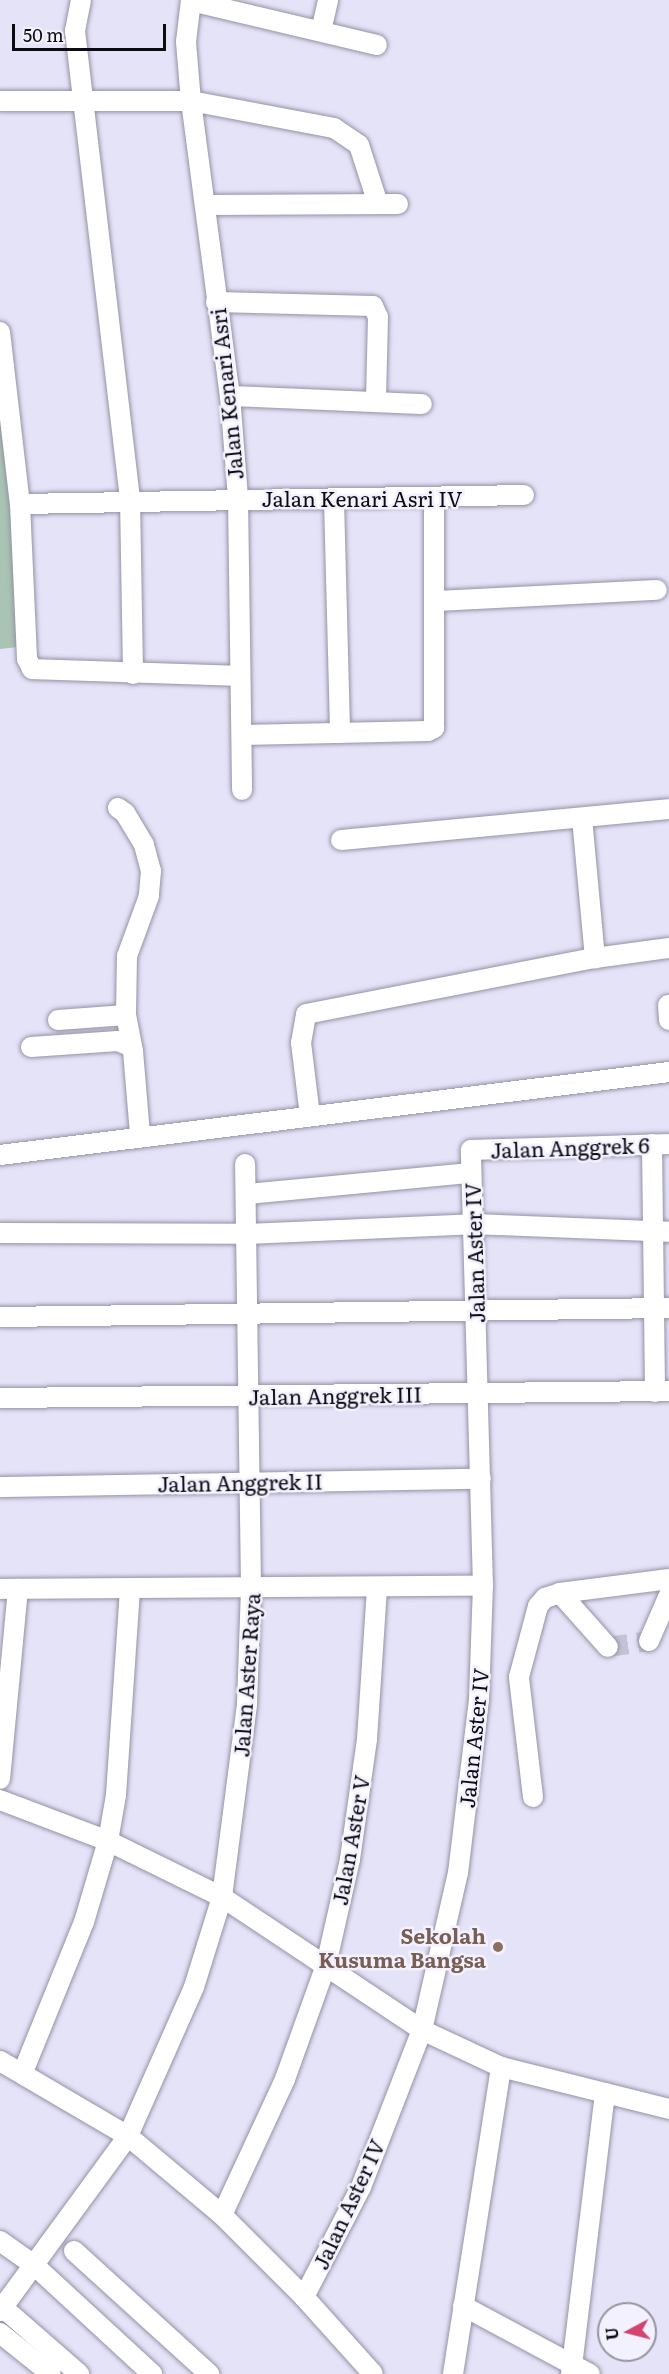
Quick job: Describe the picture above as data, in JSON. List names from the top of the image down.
{
  "streets": {
    "street": [
      "Jalan Kenari Asri",
      "Jalan Kenari Asri IV",
      "Jalan Anggrek 6",
      "Jalan Aster IV",
      "Jalan Anggrek III",
      "Jalan Anggrek II",
      "Jalan Aster Raya",
      "Jalan Aster V"
    ]
  },
  "crossings": [
    ["Jalan Kenari Asri", "Jalan Kenari Asri IV"],
    ["Jalan Anggrek 6", "Jalan Aster IV"],
    ["Jalan Aster IV", "Jalan Anggrek III"],
    ["Jalan Aster IV", "Jalan Anggrek II"],
    ["Jalan Anggrek III", "Jalan Aster Raya"],
    ["Jalan Anggrek II", "Jalan Aster Raya"]
  ],
  "places": ["Sekolah Kusuma Bangsa"],
  "scale_bar": "50 m",
  "north": "left"
}
